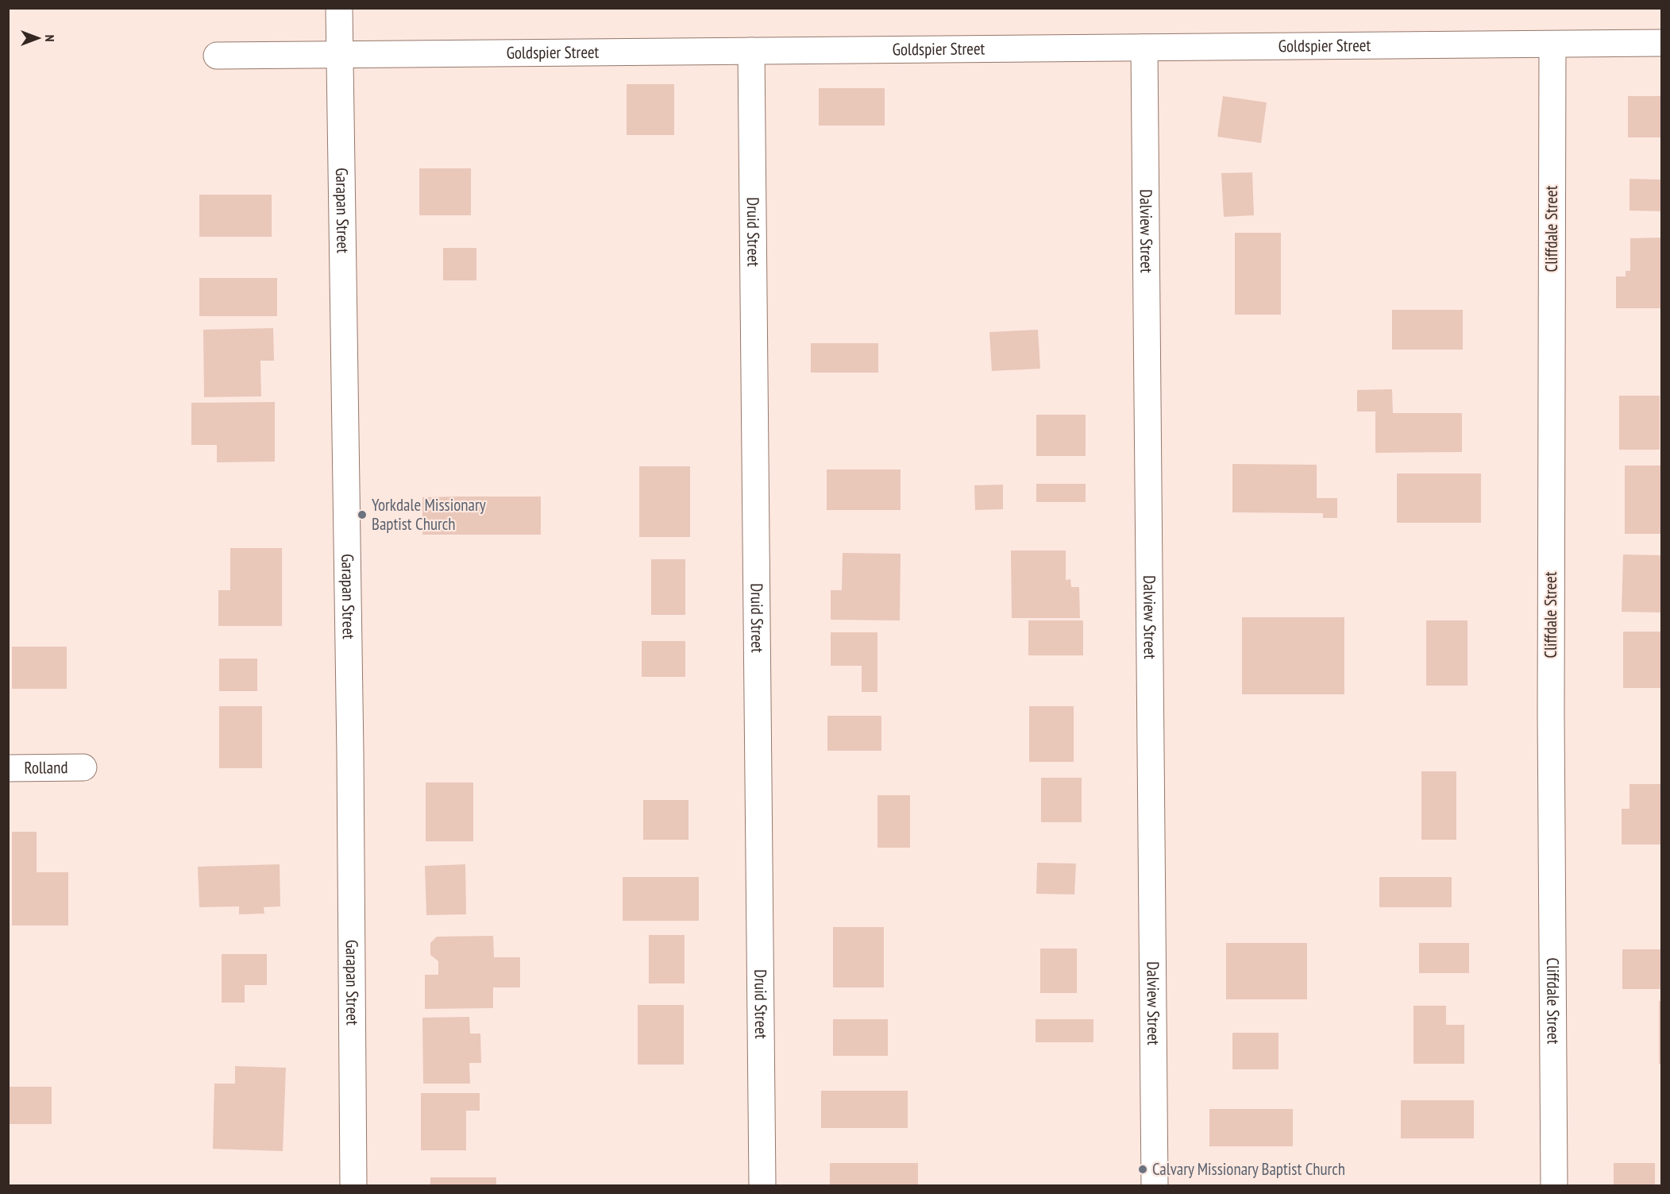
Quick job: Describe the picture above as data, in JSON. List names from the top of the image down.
{
  "streets": {
    "street": [
      "Goldspier Street",
      "Garapan Street",
      "Cliffdale Street",
      "Dalview Street",
      "Druid Street",
      "Rolland"
    ]
  },
  "crossings": [
    ["Goldspier Street", "Garapan Street"],
    ["Goldspier Street", "Cliffdale Street"],
    ["Goldspier Street", "Dalview Street"],
    ["Goldspier Street", "Druid Street"]
  ],
  "places": ["Yorkdale Missionary Baptist Church", "Calvary Missionary Baptist Church"],
  "north": "right"
}
